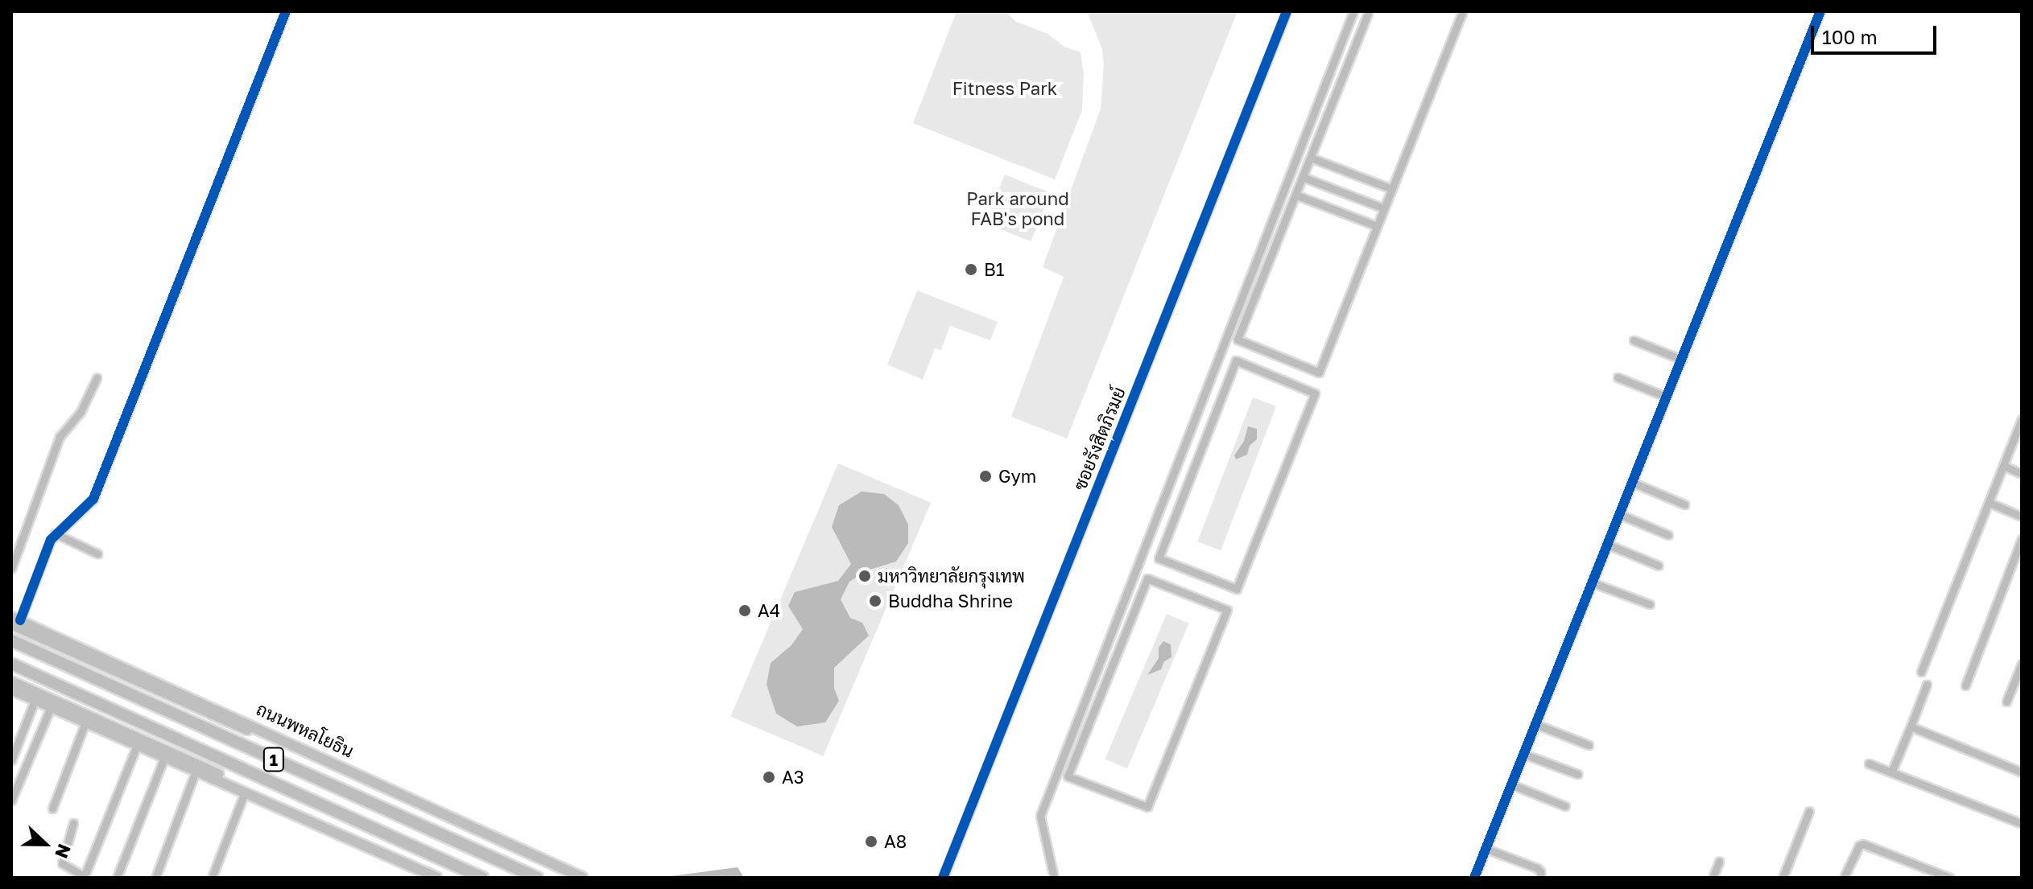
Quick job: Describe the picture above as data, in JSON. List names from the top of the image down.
{
  "streets": {
    "highway": ["1"],
    "main road": ["ถนนพหลโยธิน"],
    "street": ["ซอยรังสิตภิรมย์"]
  },
  "parks": ["Fitness Park", "Park around FAB's pond"],
  "places": [
    "B1",
    "Gym",
    "มหาวิทยาลัยกรุงเทพ",
    "Buddha Shrine",
    "A4",
    "A3",
    "A8"
  ],
  "scale_bar": "100 m",
  "north": "right"
}
